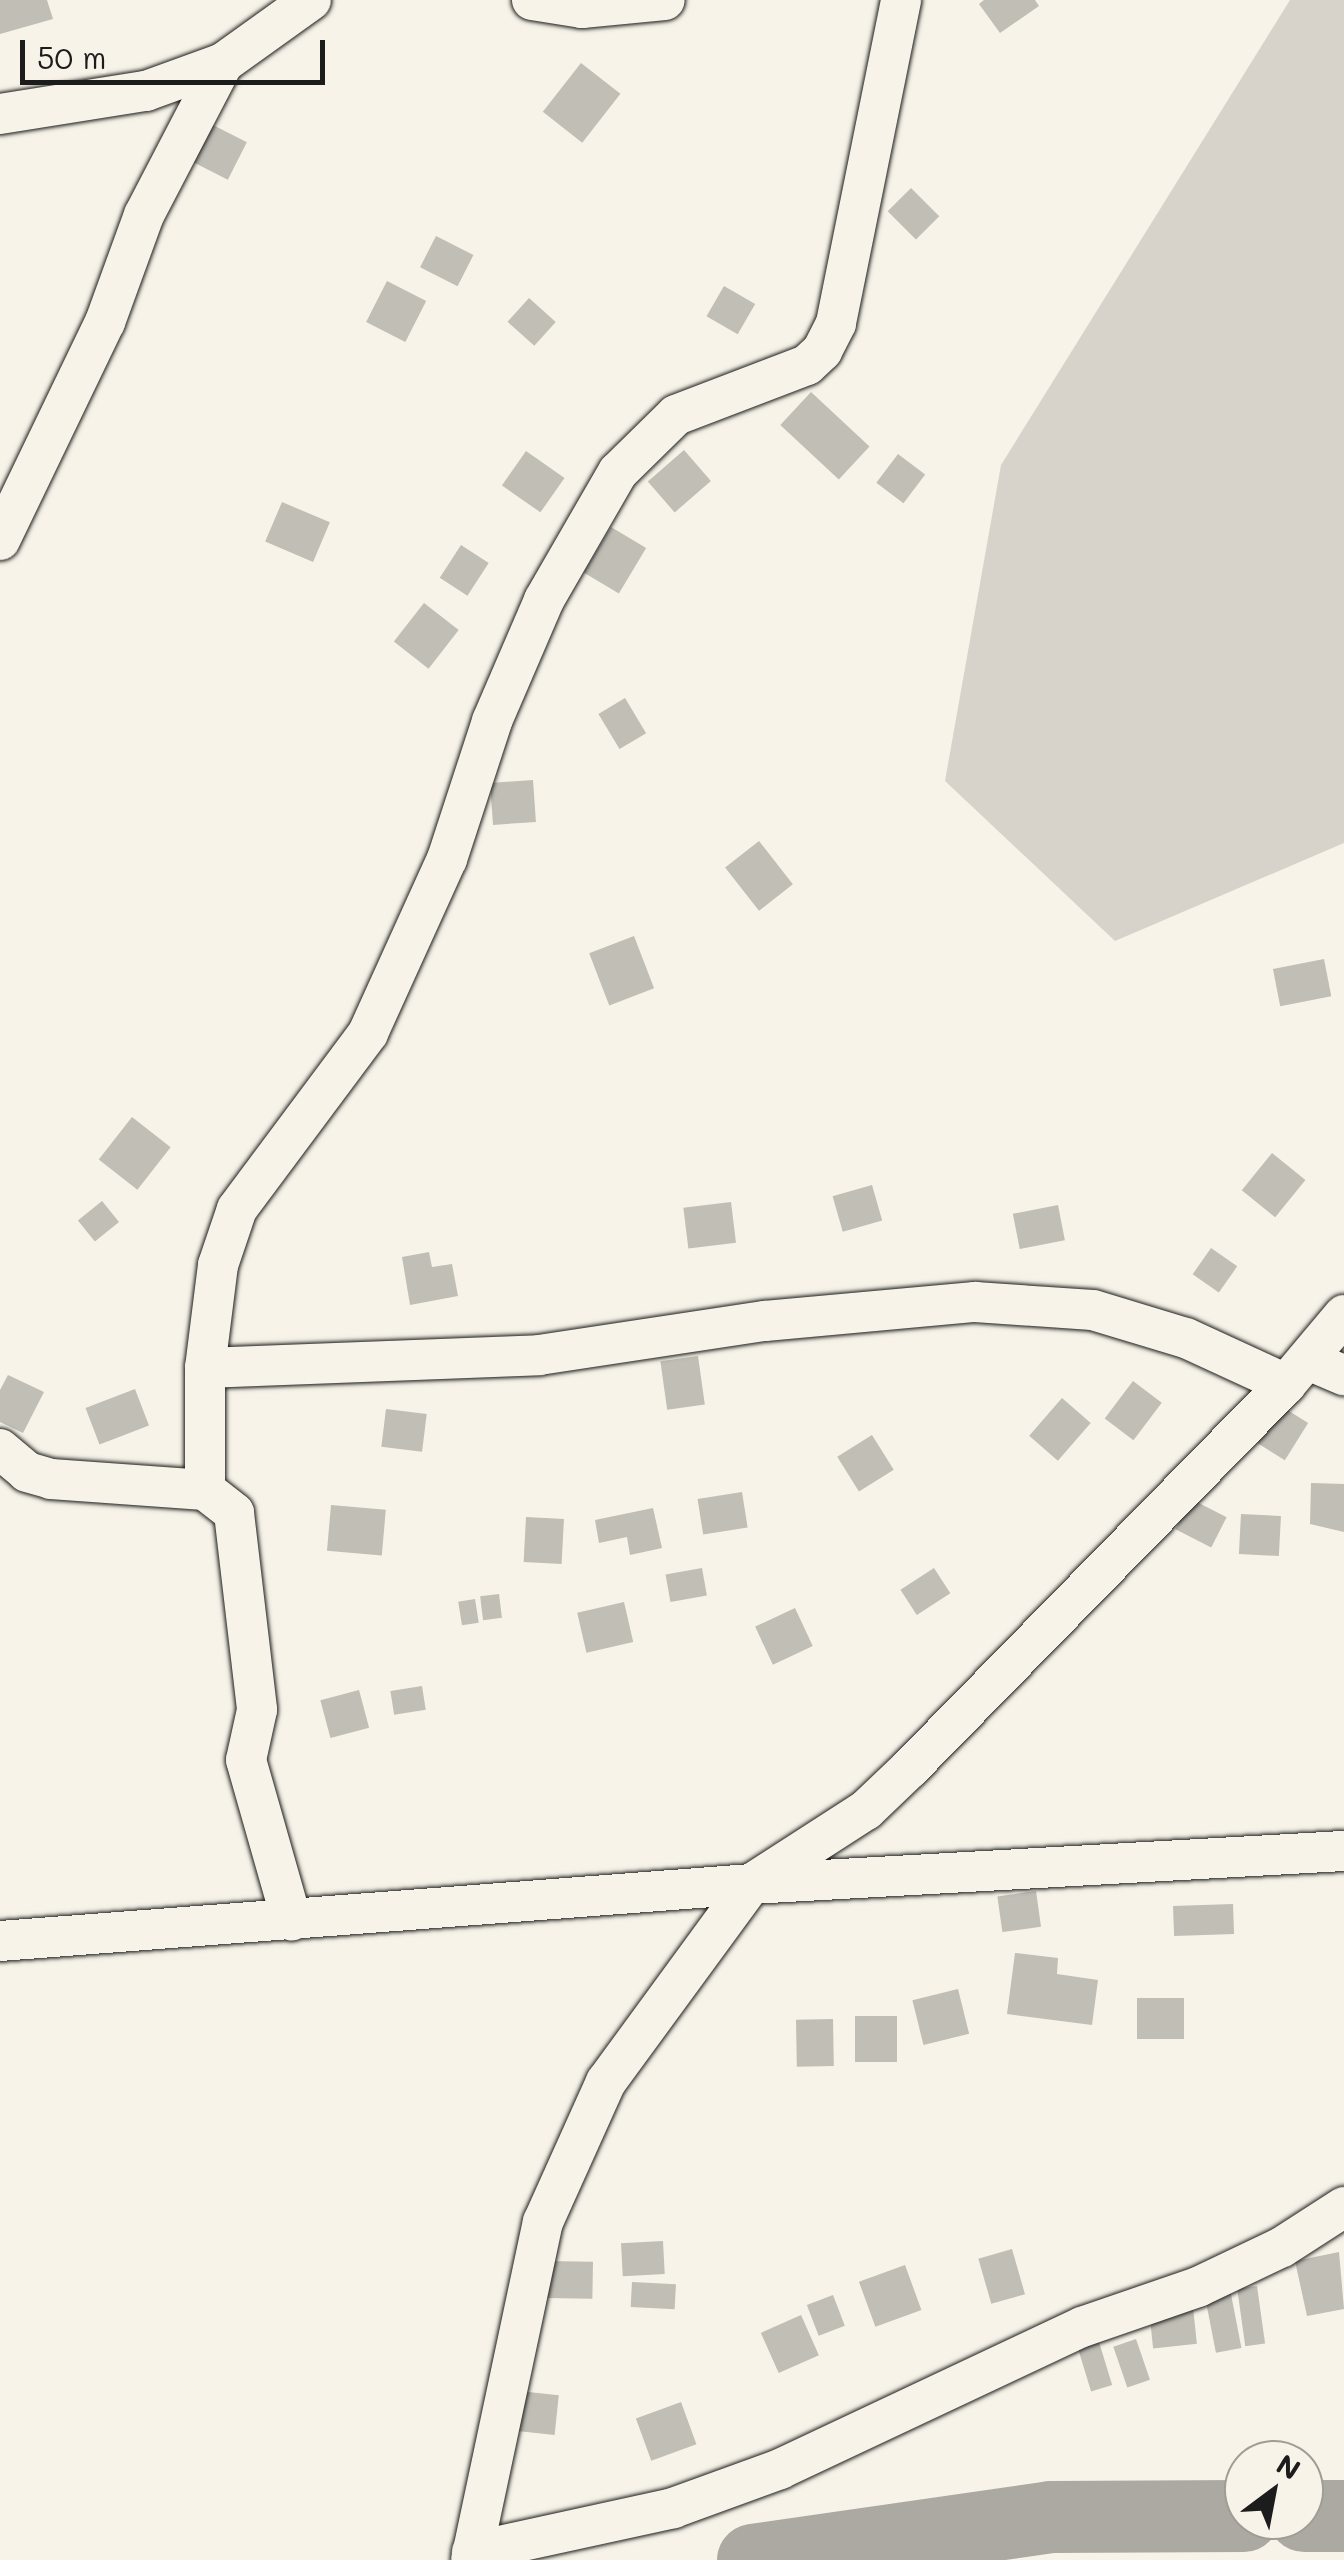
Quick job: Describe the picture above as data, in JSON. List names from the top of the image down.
{
  "scale_bar": "50 m",
  "north": "top right"
}
